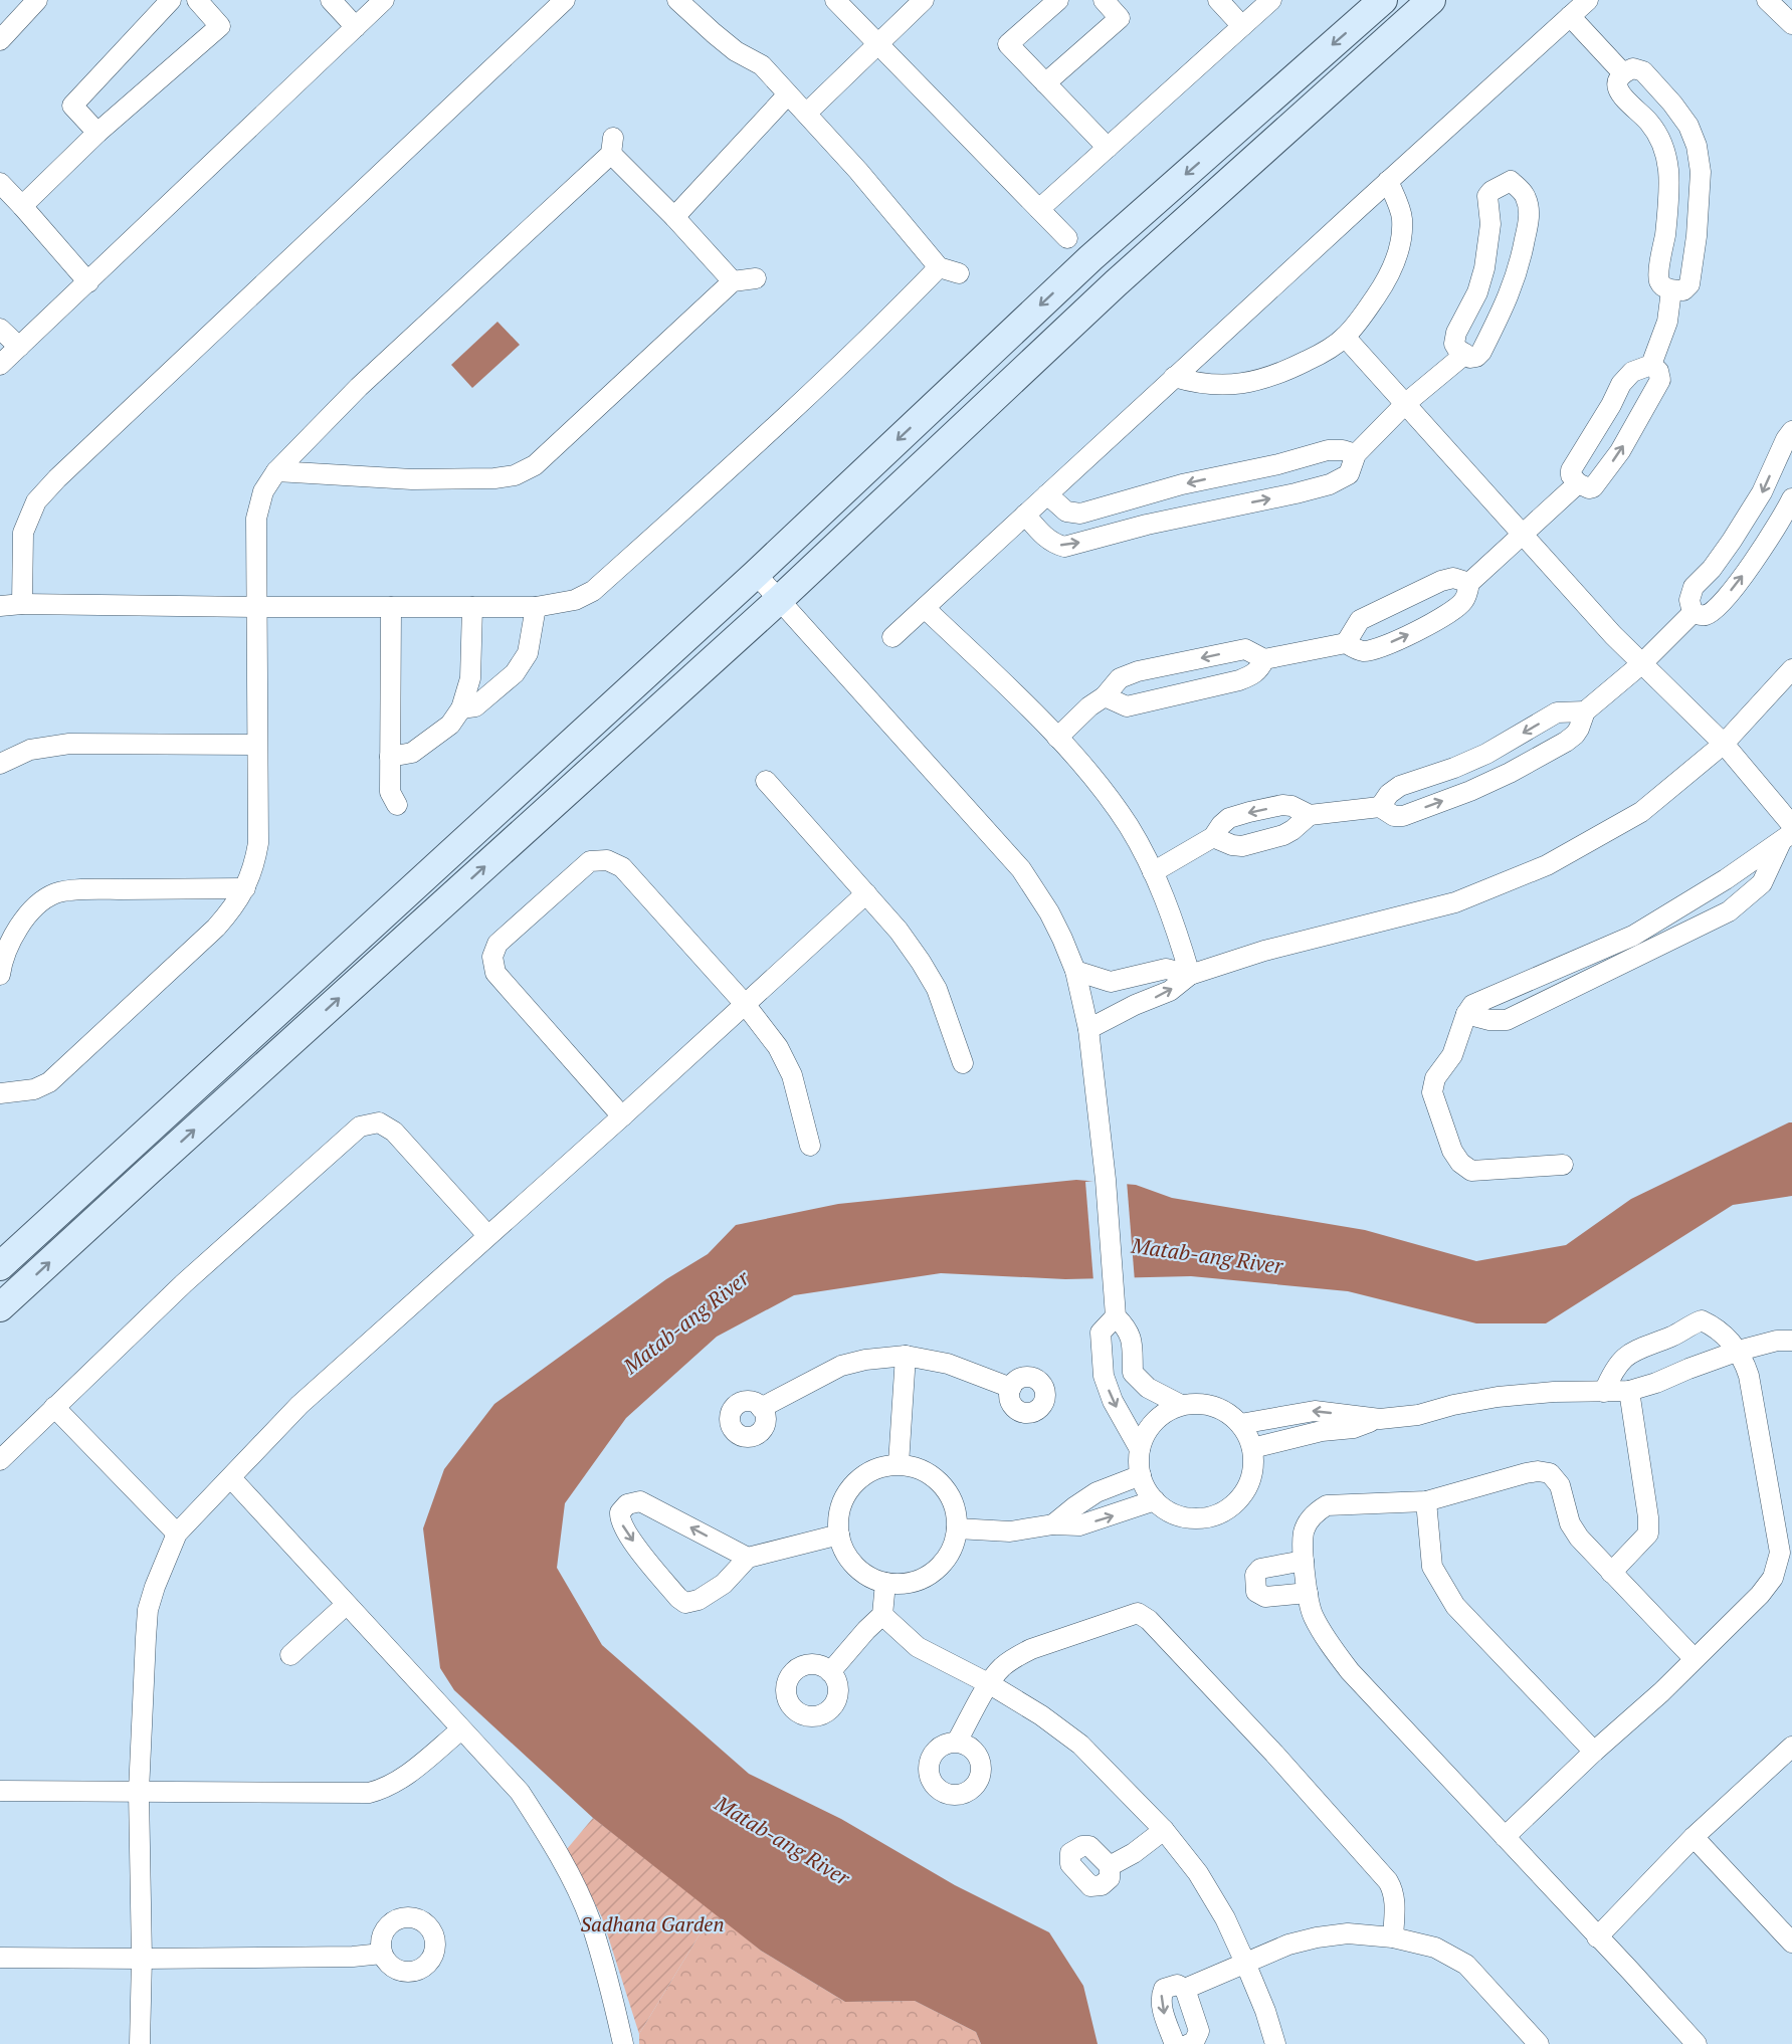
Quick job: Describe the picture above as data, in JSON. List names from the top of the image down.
{
  "water": ["Matab-ang River"],
  "parks": ["Sadhana Garden"]
}
